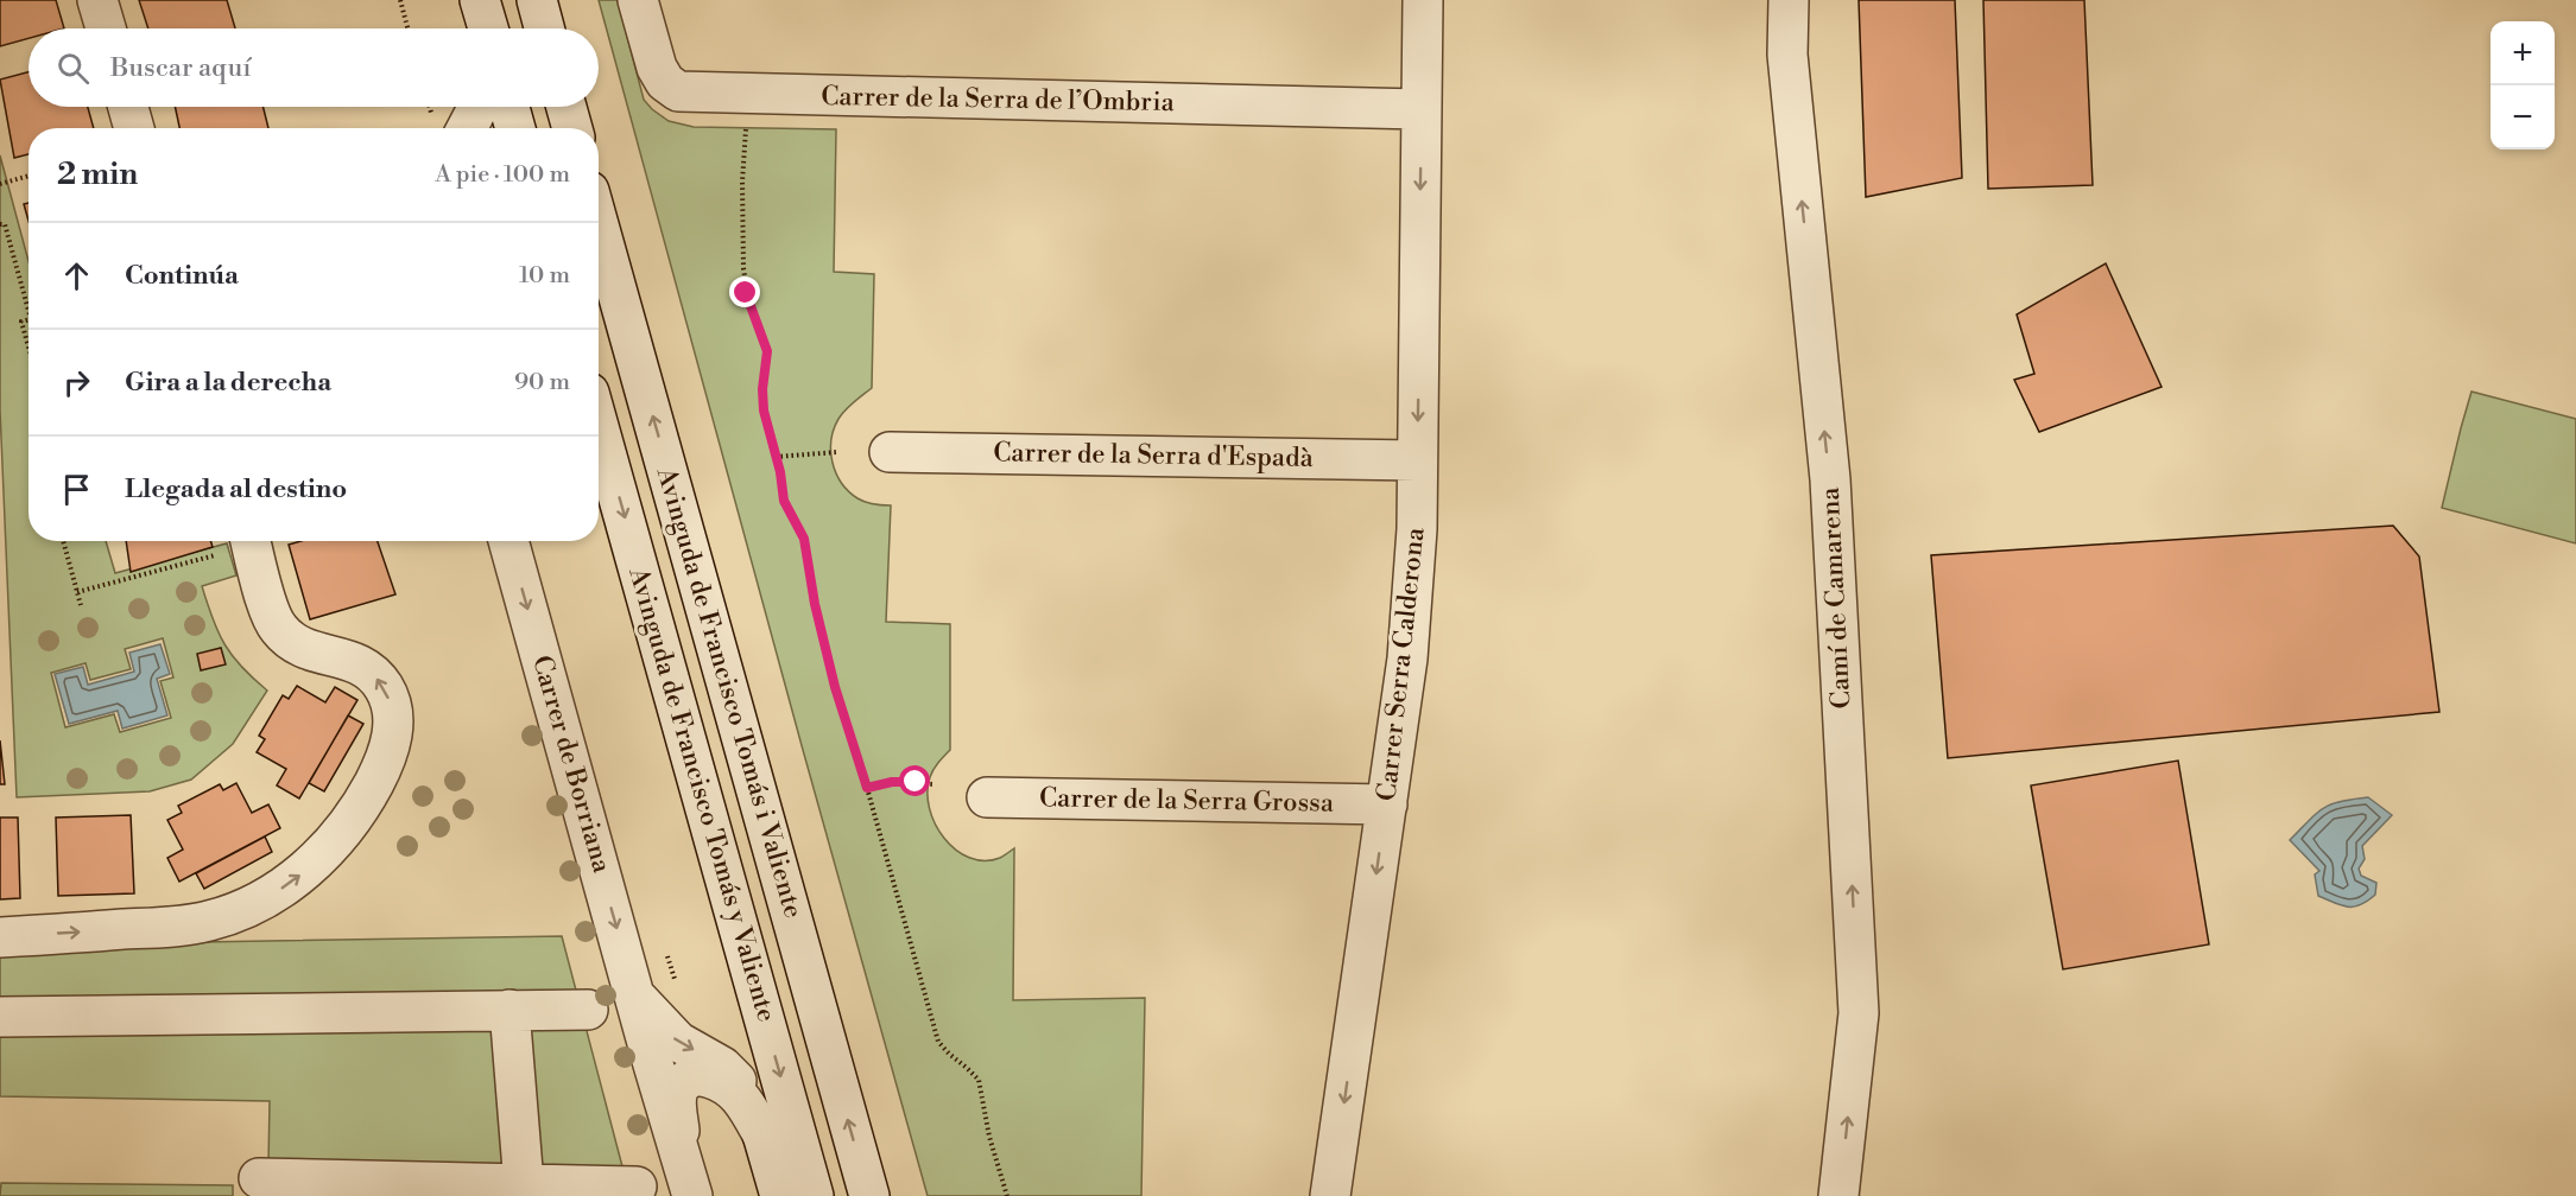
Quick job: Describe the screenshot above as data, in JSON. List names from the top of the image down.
{
  "streets": {
    "street": [
      "Carrer de la Serra de l’Ombria",
      "Carrer de la Serra d'Espadà",
      "Camí de Camarena",
      "Carrer Serra Calderona",
      "Avinguda de Francisco Tomás i Valiente",
      "Carrer de Borriana",
      "Avinguda de Francisco Tomás y Valiente",
      "Carrer de la Serra Grossa"
    ]
  },
  "crossings": [
    ["Carrer de la Serra de l’Ombria", "Carrer Serra Calderona"],
    ["Carrer de la Serra d'Espadà", "Carrer Serra Calderona"],
    ["Carrer Serra Calderona", "Carrer de la Serra Grossa"]
  ],
  "one_way": [
    "Camí de Camarena",
    "Carrer Serra Calderona",
    "Avinguda de Francisco Tomás i Valiente",
    "Avinguda de Francisco Tomás y Valiente"
  ],
  "page": {
    "map_buttons": ["+", "−"],
    "search": "Buscar aquí",
    "heading": ["2 min", "A pie · 100 m"],
    "list": [
      ["Continúa", "10 m"],
      ["Gira a la derecha", "90 m"],
      "Llegada al destino"
    ]
  }
}
